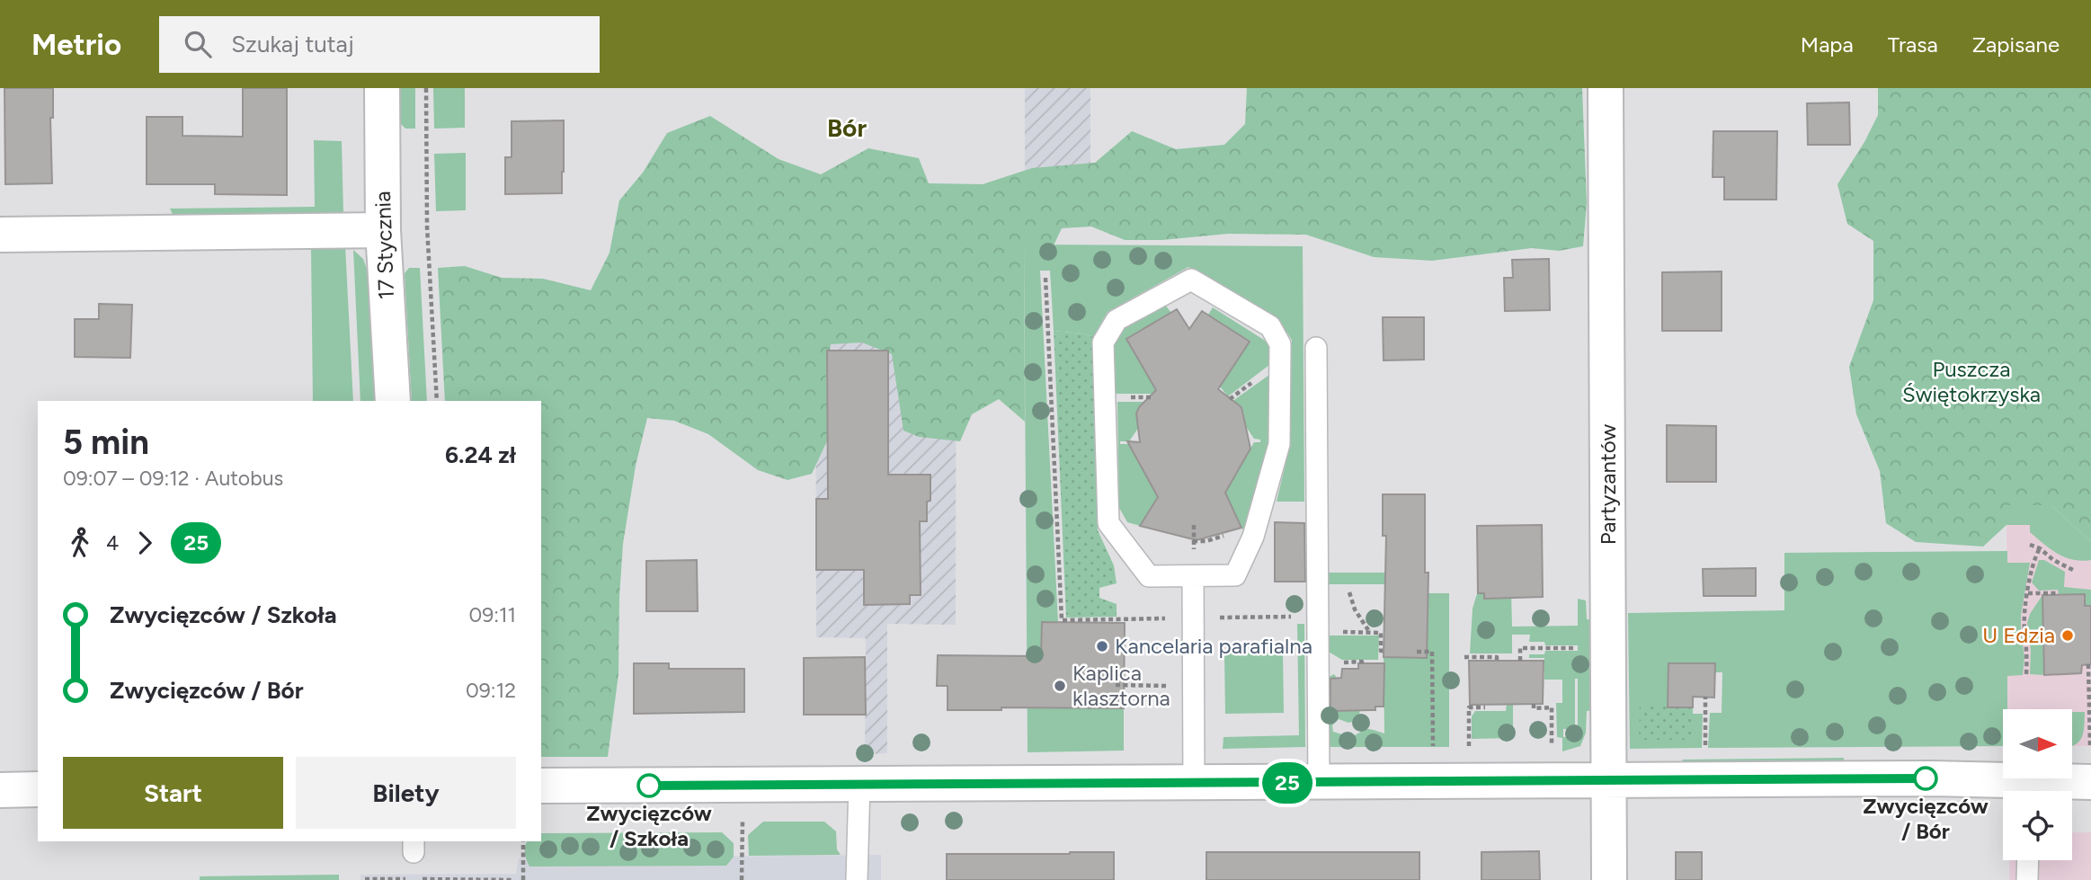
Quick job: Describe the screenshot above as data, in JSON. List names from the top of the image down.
{
  "streets": {
    "street": ["17 Stycznia", "Partyzantów"]
  },
  "districts": ["Bór"],
  "parks": ["Puszcza Świętokrzyska"],
  "places": [
    "U Edzia",
    "Kancelaria parafialna",
    "Kaplica klasztorna",
    "Zwycięzców / Bór",
    "Zwycięzców / Szkoła"
  ],
  "lines": ["bus line 25"],
  "north": "right",
  "page": {
    "header": "Metrio",
    "search": "Szukaj tutaj",
    "nav": ["Mapa", "Trasa", "Zapisane"],
    "on_map": "25",
    "heading": ["5 min", "09:07 – 09:12 · Autobus", "6.24 zł"],
    "legs": ["4", "25"],
    "list": [
      {
        "name": "Zwycięzców / Szkoła",
        "value": "09:11"
      },
      {
        "name": "Zwycięzców / Bór",
        "value": "09:12"
      }
    ],
    "buttons": ["Start", "Bilety"]
  }
}
